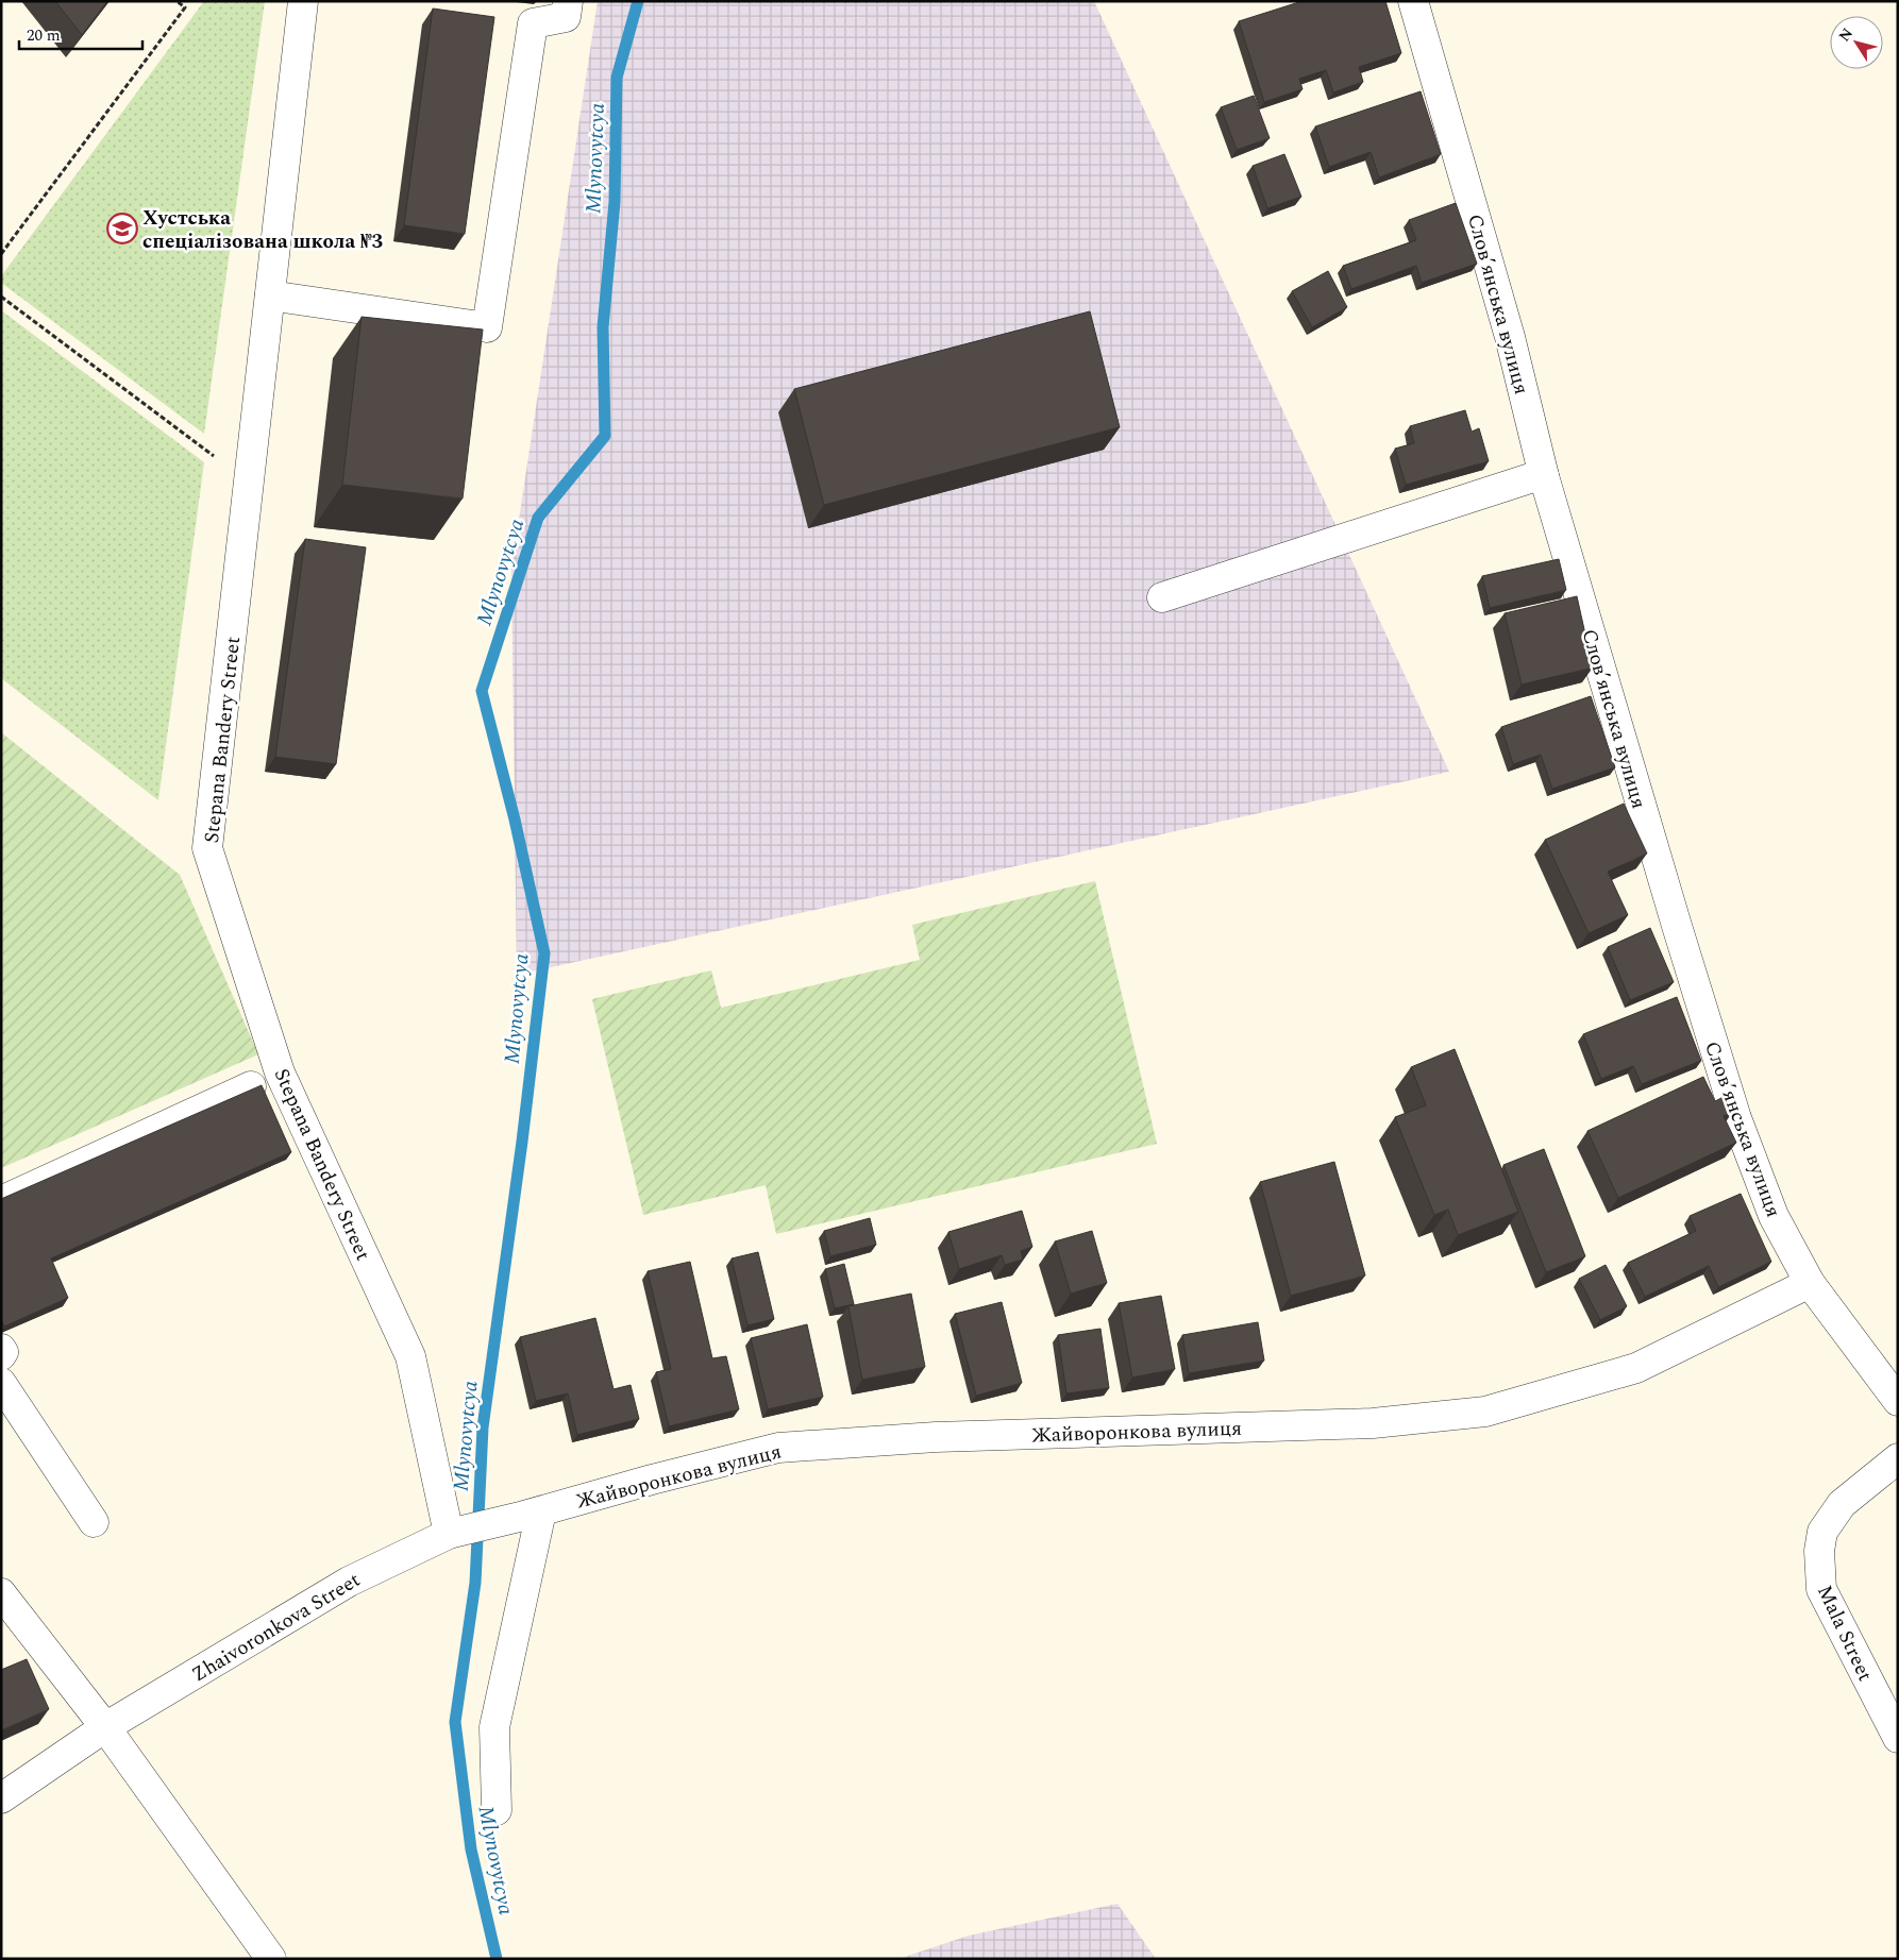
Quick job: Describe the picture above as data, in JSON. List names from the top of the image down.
{
  "streets": {
    "street": [
      "Словʼянська вулиця",
      "Stepana Bandery Street",
      "Жайворонкова вулиця",
      "Zhaivoronkova Street",
      "Mala Street"
    ]
  },
  "crossings": [
    ["Словʼянська вулиця", "Жайворонкова вулиця"],
    ["Stepana Bandery Street", "Жайворонкова вулиця"],
    ["Stepana Bandery Street", "Zhaivoronkova Street"],
    ["Жайворонкова вулиця", "Zhaivoronkova Street"]
  ],
  "water": ["Mlynovytcya"],
  "places": {
    "school or university": ["Хустська спеціалізована школа №3"]
  },
  "scale_bar": "20 m",
  "north": "top left"
}
